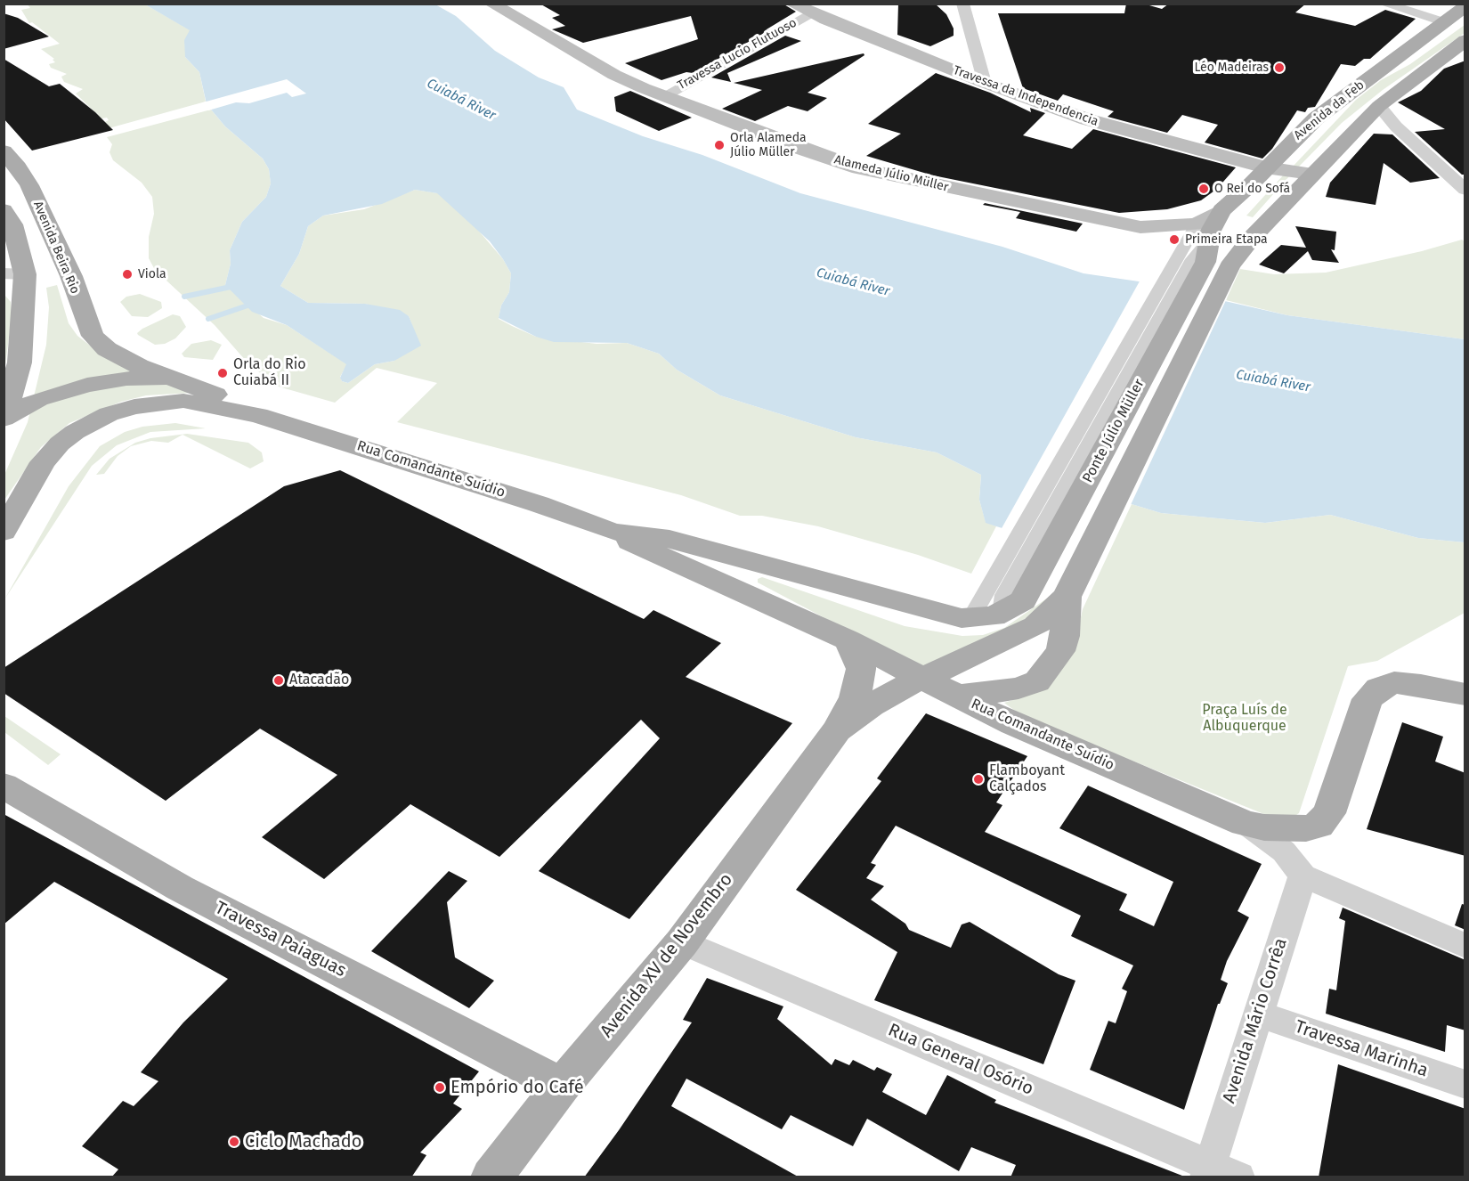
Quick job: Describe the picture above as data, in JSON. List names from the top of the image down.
{
  "streets": {
    "main road": [
      "Travessa da Independencia",
      "Avenida da Feb",
      "Alameda Júlio Müller",
      "Avenida Beira Rio",
      "Ponte Júlio Müller",
      "Rua Comandante Suídio",
      "Travessa Paiaguas",
      "Avenida XV de Novembro"
    ],
    "street": [
      "Travessa Lucio Flutuoso",
      "Avenida Mário Corrêa",
      "Travessa Marinha",
      "Rua General Osório"
    ]
  },
  "crossings": [
    ["Travessa Lucio Flutuoso", "Travessa da Independencia"],
    ["Travessa Lucio Flutuoso", "Alameda Júlio Müller"],
    ["Travessa da Independencia", "Avenida da Feb"],
    ["Avenida da Feb", "Alameda Júlio Müller"],
    ["Avenida da Feb", "Ponte Júlio Müller"],
    ["Alameda Júlio Müller", "Ponte Júlio Müller"],
    ["Ponte Júlio Müller", "Rua Comandante Suídio"],
    ["Rua Comandante Suídio", "Avenida Mário Corrêa"],
    ["Travessa Paiaguas", "Avenida XV de Novembro"],
    ["Avenida XV de Novembro", "Rua General Osório"],
    ["Avenida Mário Corrêa", "Travessa Marinha"],
    ["Avenida Mário Corrêa", "Rua General Osório"]
  ],
  "water": ["Cuiabá River"],
  "parks": ["Praça Luís de Albuquerque"],
  "places": [
    "Léo Madeiras",
    "Orla Alameda Júlio Müller",
    "O Rei do Sofá",
    "Primeira Etapa",
    "Viola",
    "Orla do Rio Cuiabá II",
    "Atacadão",
    "Flamboyant Calçados",
    "Empório do Café",
    "Ciclo Machado"
  ]
}
